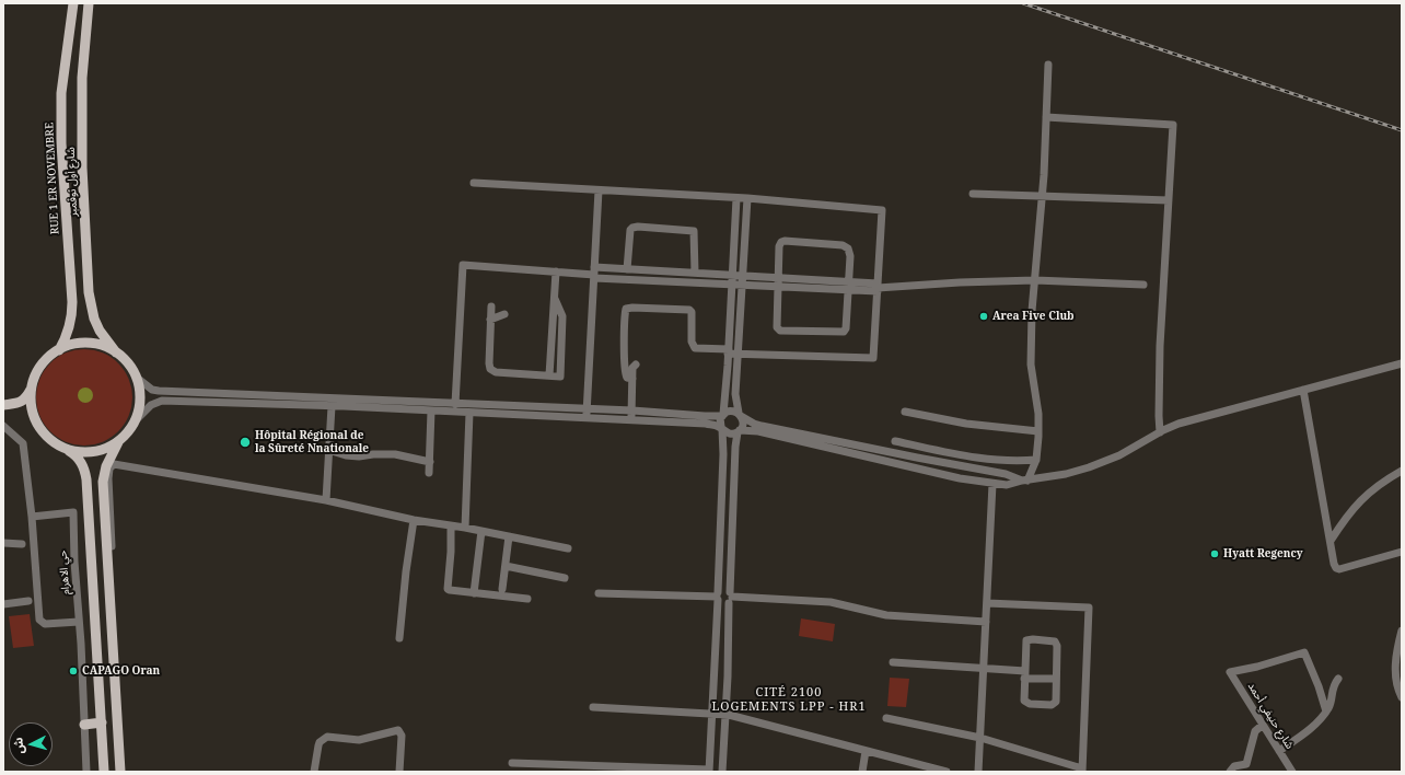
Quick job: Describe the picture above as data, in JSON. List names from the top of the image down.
{
  "streets": {
    "main road": ["RUE 1 ER NOVEMBRE", "شارع أول نوفمبر"],
    "street": ["حي الاهرام", "شارع حنيفي أحمد"]
  },
  "crossings": [
    ["RUE 1 ER NOVEMBRE", "شارع أول نوفمبر"]
  ],
  "districts": ["CITÉ 2100 LOGEMENTS LPP - HR1"],
  "places": [
    "Area Five Club",
    "Hôpital Régional de la Sûreté Nnationale",
    "Hyatt Regency",
    "CAPAGO Oran"
  ],
  "north": "left"
}
